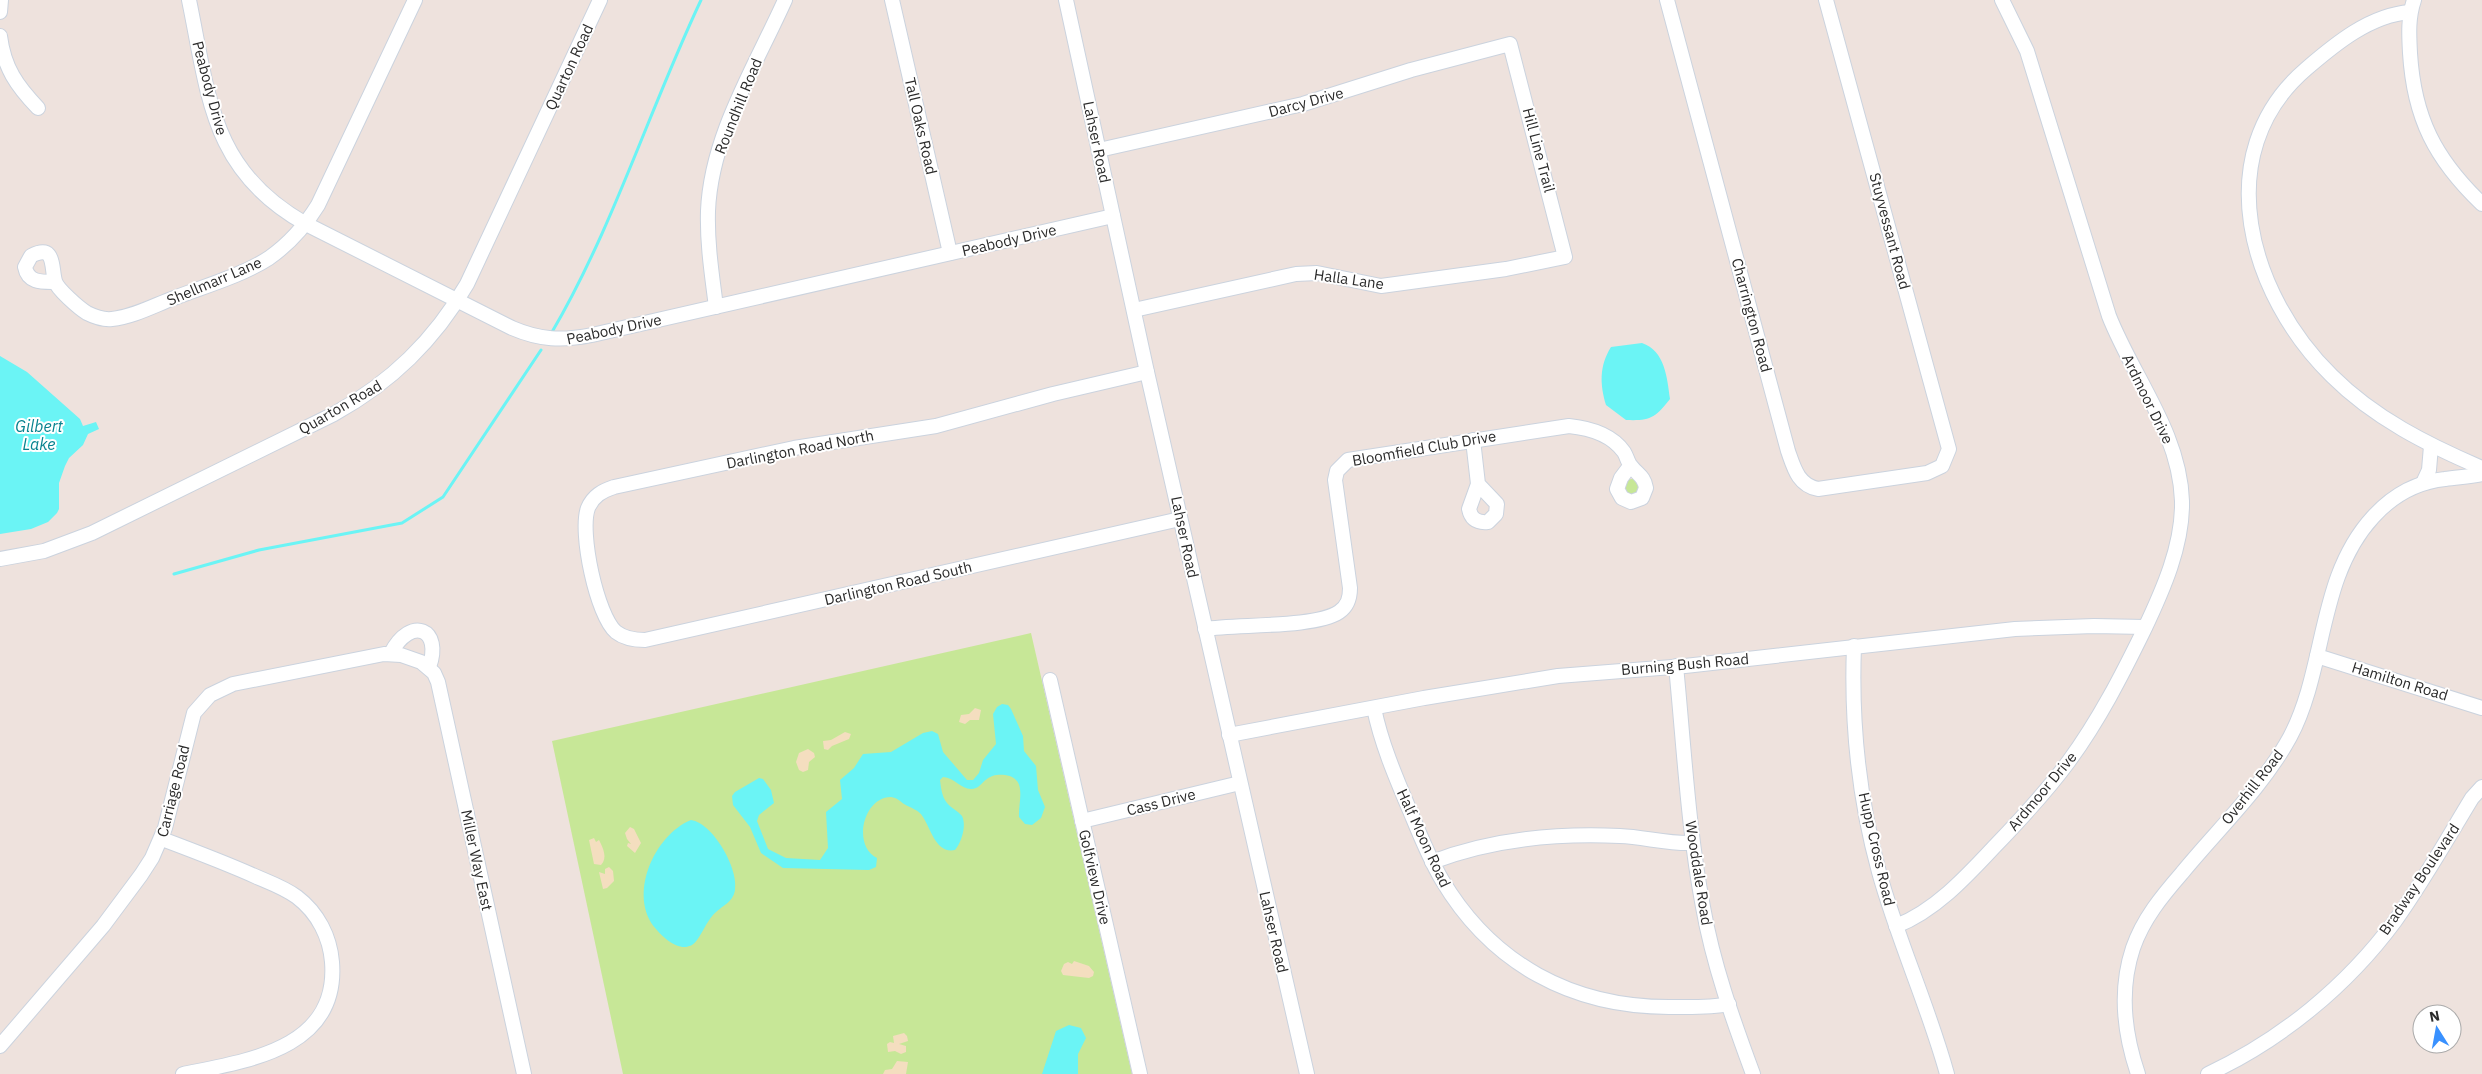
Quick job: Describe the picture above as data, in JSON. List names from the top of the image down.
{
  "streets": {
    "street": [
      "Quarton Road",
      "Peabody Drive",
      "Darcy Drive",
      "Roundhill Road",
      "Tall Oaks Road",
      "Lahser Road",
      "Hill Line Trail",
      "Stuyvessant Road",
      "Halla Lane",
      "Shellmarr Lane",
      "Charrington Road",
      "Ardmoor Drive",
      "Bloomfield Club Drive",
      "Darlington Road North",
      "Darlington Road South",
      "Burning Bush Road",
      "Hamilton Road",
      "Overhill Road",
      "Carriage Road",
      "Cass Drive",
      "Half Moon Road",
      "Hupp Cross Road",
      "Miller Way East",
      "Wooddale Road",
      "Golfview Drive",
      "Bradway Boulevard"
    ]
  },
  "crossings": [
    ["Quarton Road", "Peabody Drive"],
    ["Peabody Drive", "Roundhill Road"],
    ["Peabody Drive", "Tall Oaks Road"],
    ["Peabody Drive", "Lahser Road"],
    ["Peabody Drive", "Shellmarr Lane"],
    ["Darcy Drive", "Lahser Road"],
    ["Darcy Drive", "Hill Line Trail"],
    ["Lahser Road", "Halla Lane"],
    ["Lahser Road", "Bloomfield Club Drive"],
    ["Lahser Road", "Darlington Road North"],
    ["Lahser Road", "Darlington Road South"],
    ["Lahser Road", "Burning Bush Road"],
    ["Lahser Road", "Cass Drive"],
    ["Hill Line Trail", "Halla Lane"],
    ["Stuyvessant Road", "Charrington Road"],
    ["Ardmoor Drive", "Burning Bush Road"],
    ["Ardmoor Drive", "Hupp Cross Road"],
    ["Darlington Road North", "Darlington Road South"],
    ["Burning Bush Road", "Half Moon Road"],
    ["Burning Bush Road", "Hupp Cross Road"],
    ["Burning Bush Road", "Wooddale Road"],
    ["Hamilton Road", "Overhill Road"],
    ["Carriage Road", "Miller Way East"],
    ["Cass Drive", "Golfview Drive"],
    ["Half Moon Road", "Wooddale Road"]
  ],
  "water": ["Gilbert Lake"],
  "north": "top"
}
